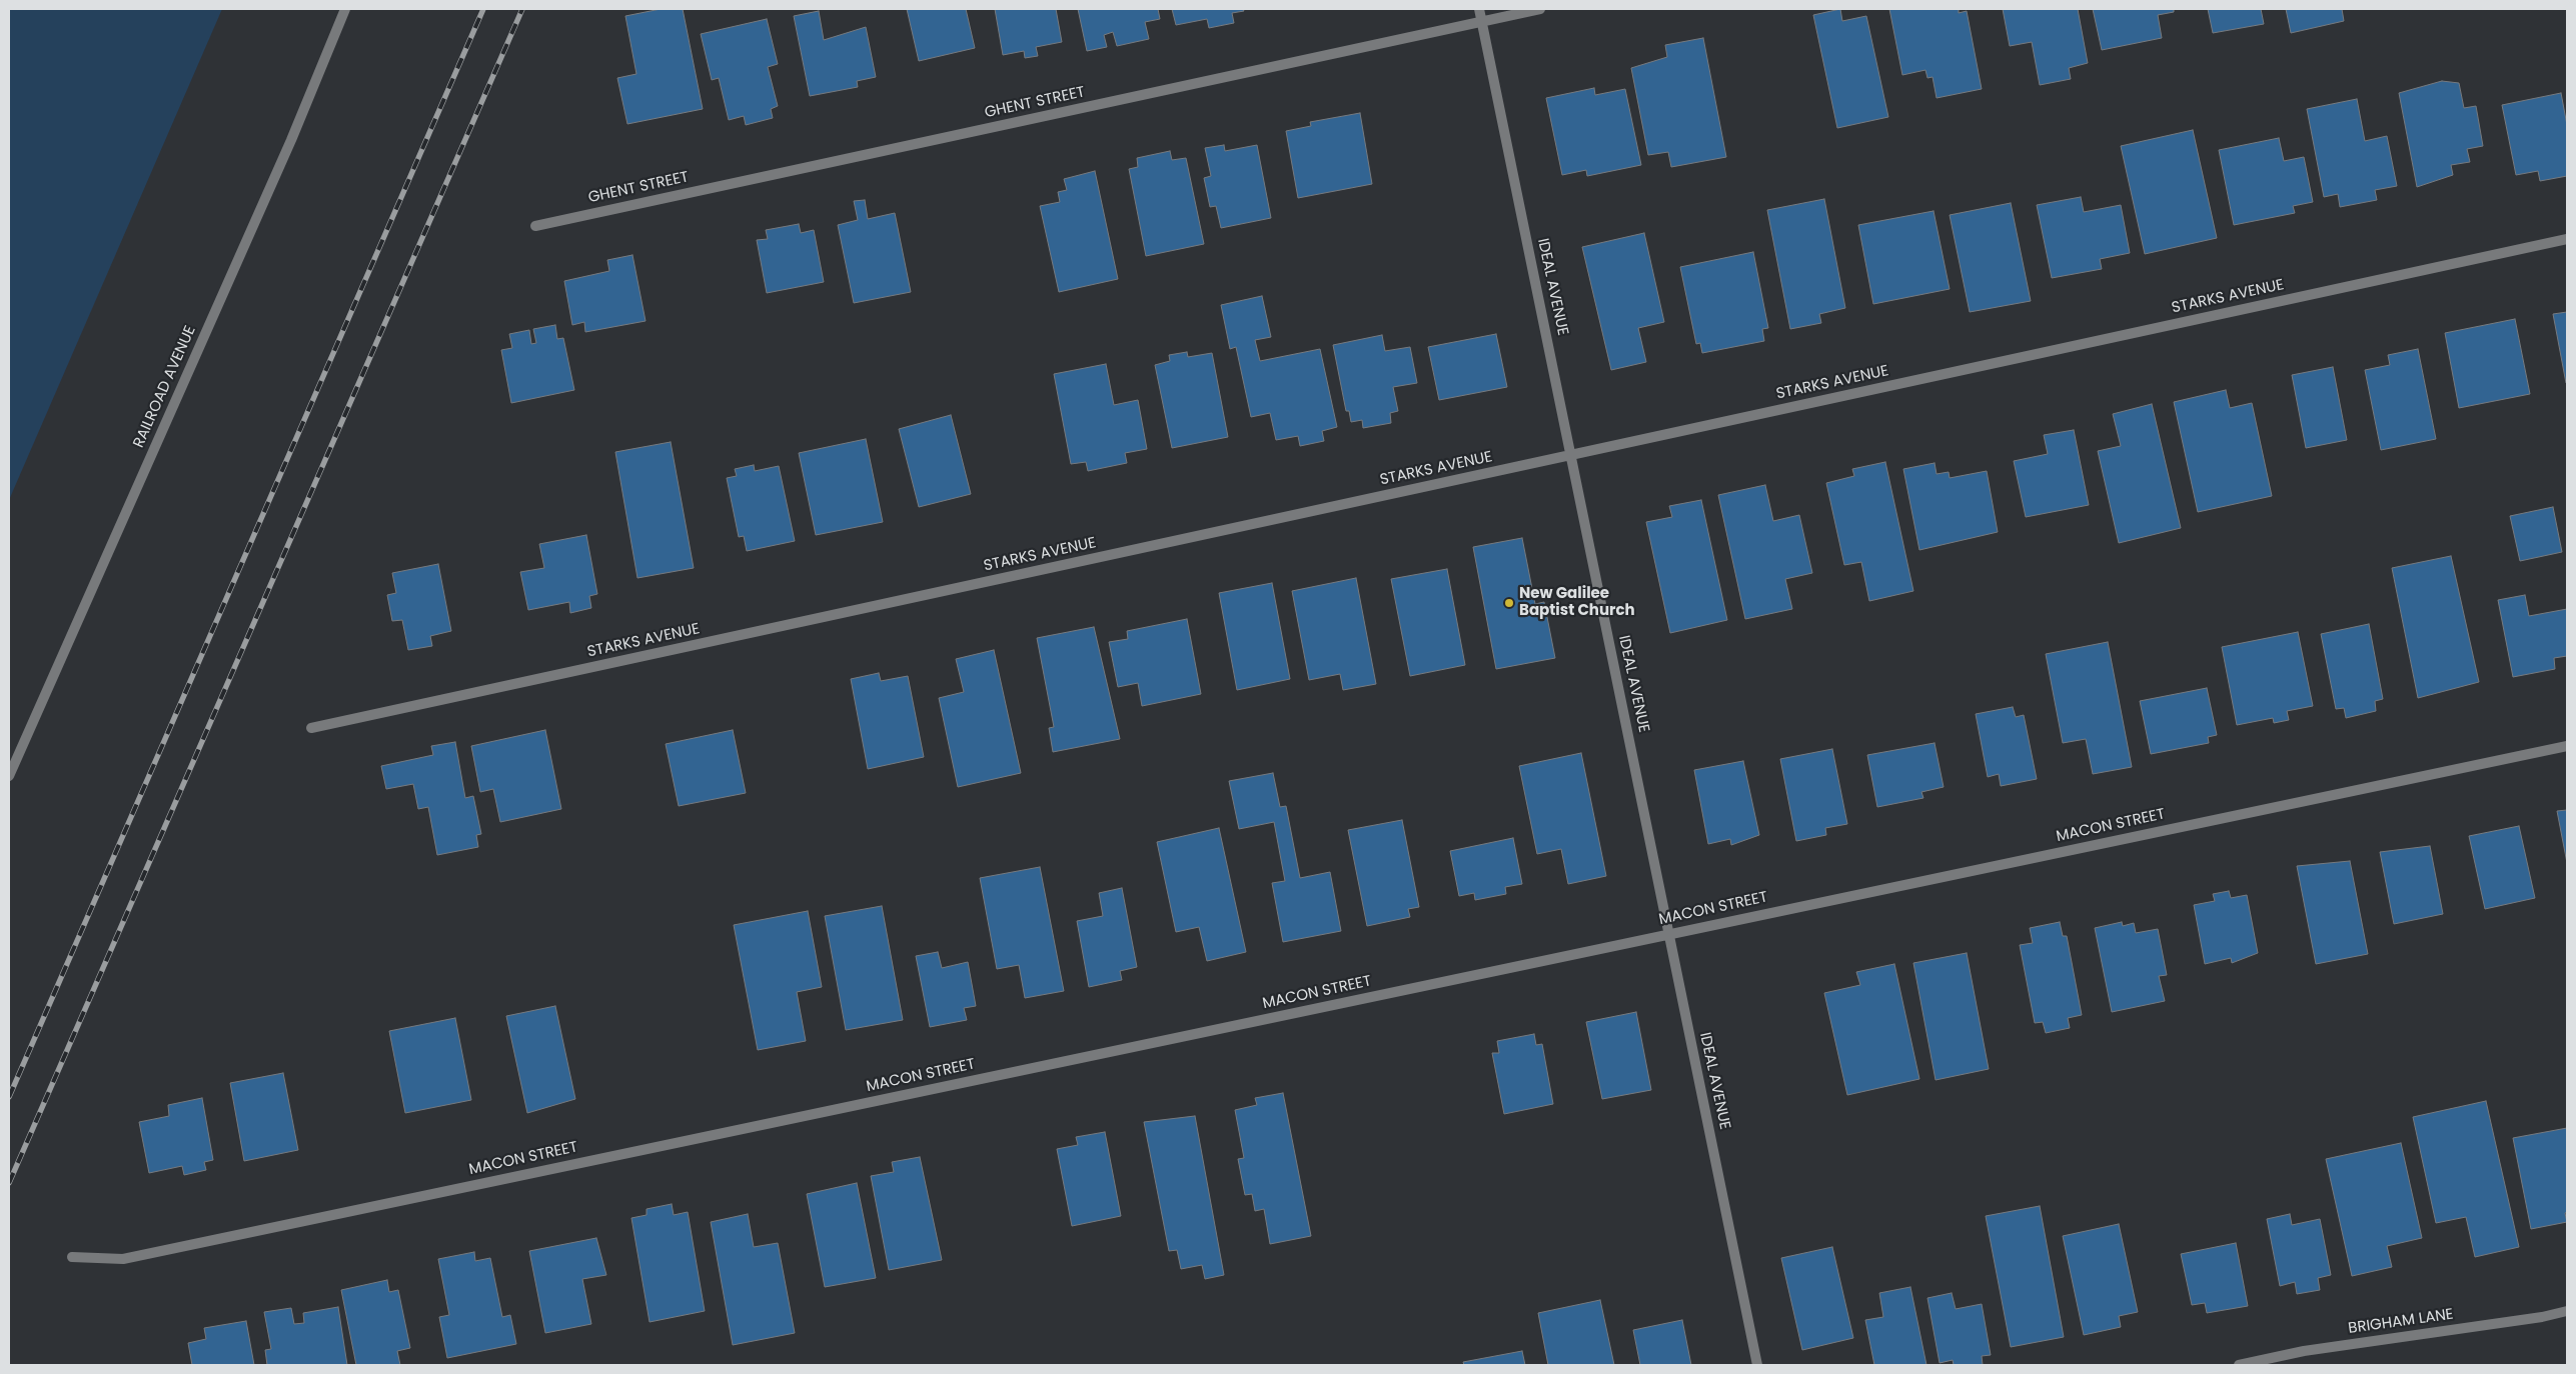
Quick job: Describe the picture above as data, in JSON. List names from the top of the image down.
{
  "streets": {
    "street": [
      "GHENT STREET",
      "IDEAL AVENUE",
      "STARKS AVENUE",
      "RAILROAD AVENUE",
      "MACON STREET",
      "BRIGHAM LANE"
    ]
  },
  "crossings": [
    ["GHENT STREET", "IDEAL AVENUE"],
    ["IDEAL AVENUE", "STARKS AVENUE"],
    ["IDEAL AVENUE", "MACON STREET"]
  ],
  "places": ["New Galilee Baptist Church"]
}
